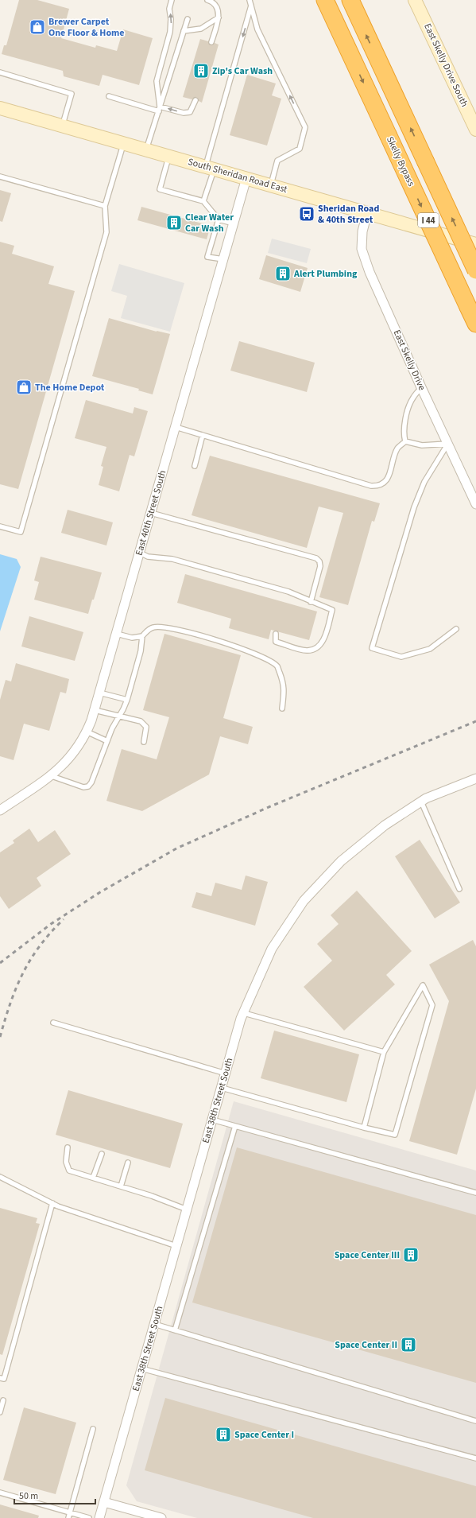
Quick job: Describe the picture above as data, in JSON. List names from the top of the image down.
{
  "streets": {
    "highway": ["Skelly Bypass", "I 44"],
    "main road": ["East Skelly Drive South", "South Sheridan Road East"],
    "street": ["East Skelly Drive", "East 40th Street South", "East 38th Street South"]
  },
  "crossings": [
    ["South Sheridan Road East", "East Skelly Drive"],
    ["South Sheridan Road East", "East 40th Street South"]
  ],
  "places": {
    "shop": ["Brewer Carpet One Floor & Home", "The Home Depot"],
    "building": [
      "Zip's Car Wash",
      "Clear Water Car Wash",
      "Alert Plumbing",
      "Space Center III",
      "Space Center II",
      "Space Center I"
    ],
    "bus stop": ["Sheridan Road & 40th Street"]
  },
  "scale_bar": "50 m"
}
